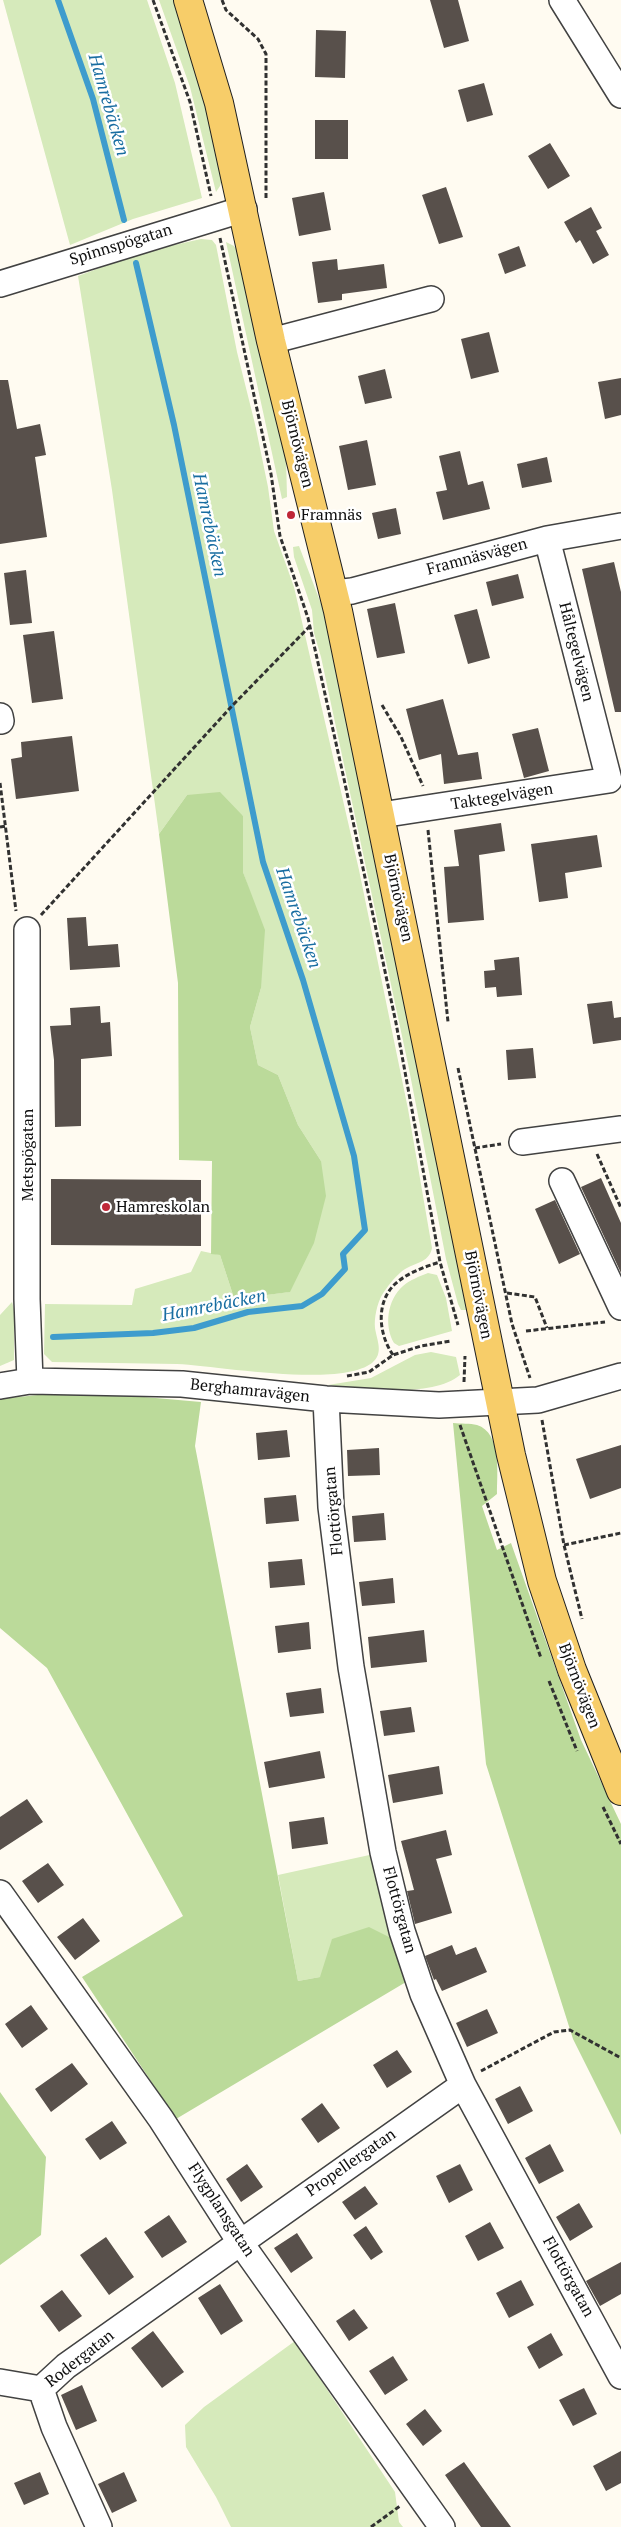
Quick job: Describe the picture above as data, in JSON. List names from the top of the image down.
{
  "streets": {
    "main road": ["Björnövägen"],
    "street": [
      "Spinnspögatan",
      "Framnäsvägen",
      "Håltegelvägen",
      "Taktegelvägen",
      "Metspögatan",
      "Berghamravägen",
      "Flottörgatan",
      "Propellergatan",
      "Flygplansgatan",
      "Rodergatan"
    ]
  },
  "crossings": [
    ["Spinnspögatan", "Björnövägen"],
    ["Björnövägen", "Framnäsvägen"],
    ["Björnövägen", "Taktegelvägen"],
    ["Björnövägen", "Berghamravägen"],
    ["Framnäsvägen", "Håltegelvägen"],
    ["Håltegelvägen", "Taktegelvägen"],
    ["Metspögatan", "Berghamravägen"],
    ["Berghamravägen", "Flottörgatan"],
    ["Flottörgatan", "Propellergatan"],
    ["Propellergatan", "Flygplansgatan"],
    ["Propellergatan", "Rodergatan"],
    ["Flygplansgatan", "Rodergatan"]
  ],
  "water": ["Hamrebäcken"],
  "places": ["Framnäs", "Hamreskolan"]
}
